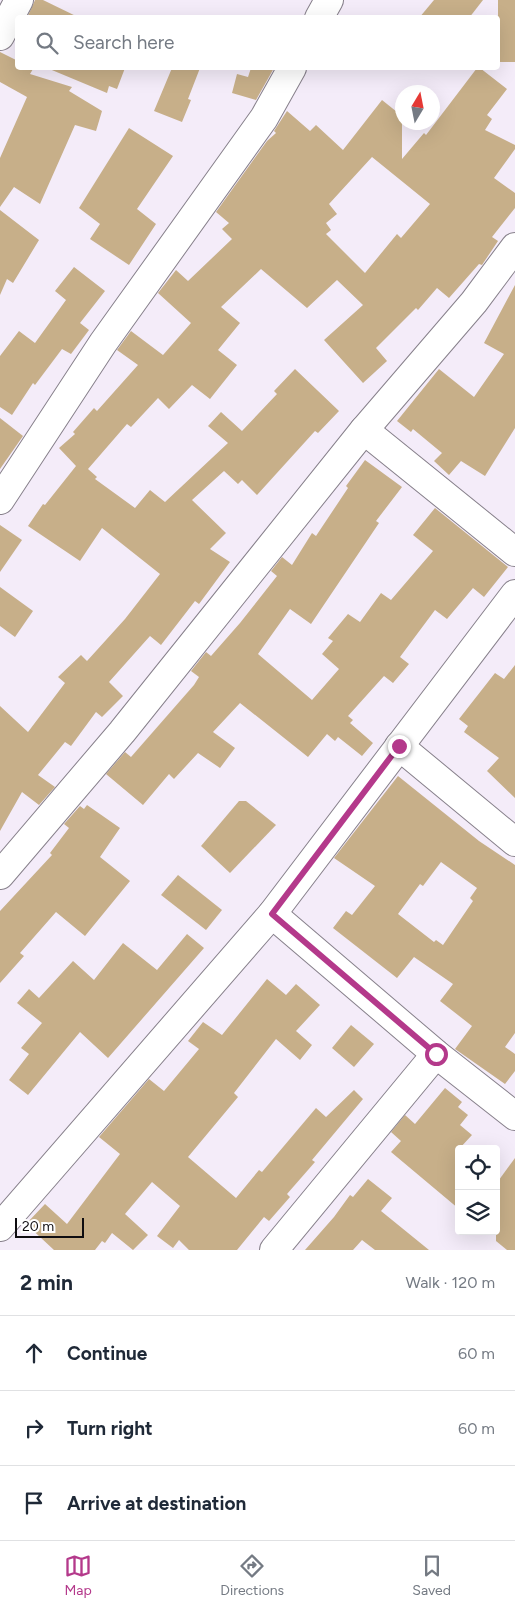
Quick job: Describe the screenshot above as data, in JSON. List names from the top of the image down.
{
  "scale_bar": "20 m",
  "north": "top",
  "page": {
    "search": "Search here",
    "scale": "20 m",
    "heading": ["2 min", "Walk · 120 m"],
    "list": [
      ["Continue", "60 m"],
      ["Turn right", "60 m"],
      "Arrive at destination"
    ],
    "nav": ["Map", "Directions", "Saved"]
  }
}
